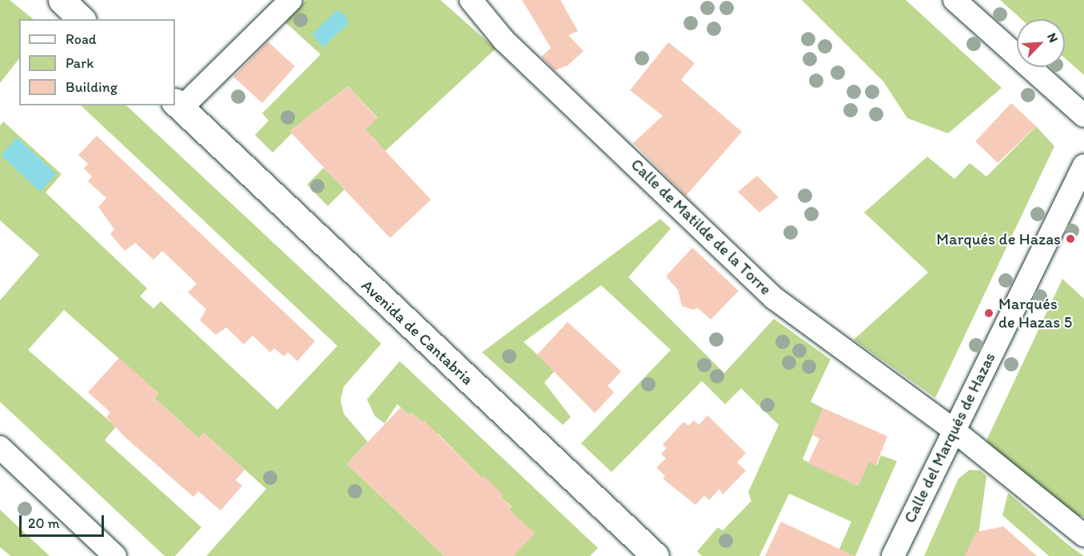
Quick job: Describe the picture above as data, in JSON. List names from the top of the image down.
{
  "streets": {
    "main road": ["Avenida de Cantabria"],
    "street": ["Calle de Matilde de la Torre", "Calle del Marqués de Hazas"]
  },
  "crossings": [
    ["Calle de Matilde de la Torre", "Calle del Marqués de Hazas"]
  ],
  "places": ["Marqués de Hazas", "Marqués de Hazas 5"],
  "legend": ["Road", "Park", "Building"],
  "scale_bar": "20 m",
  "north": "top right"
}
